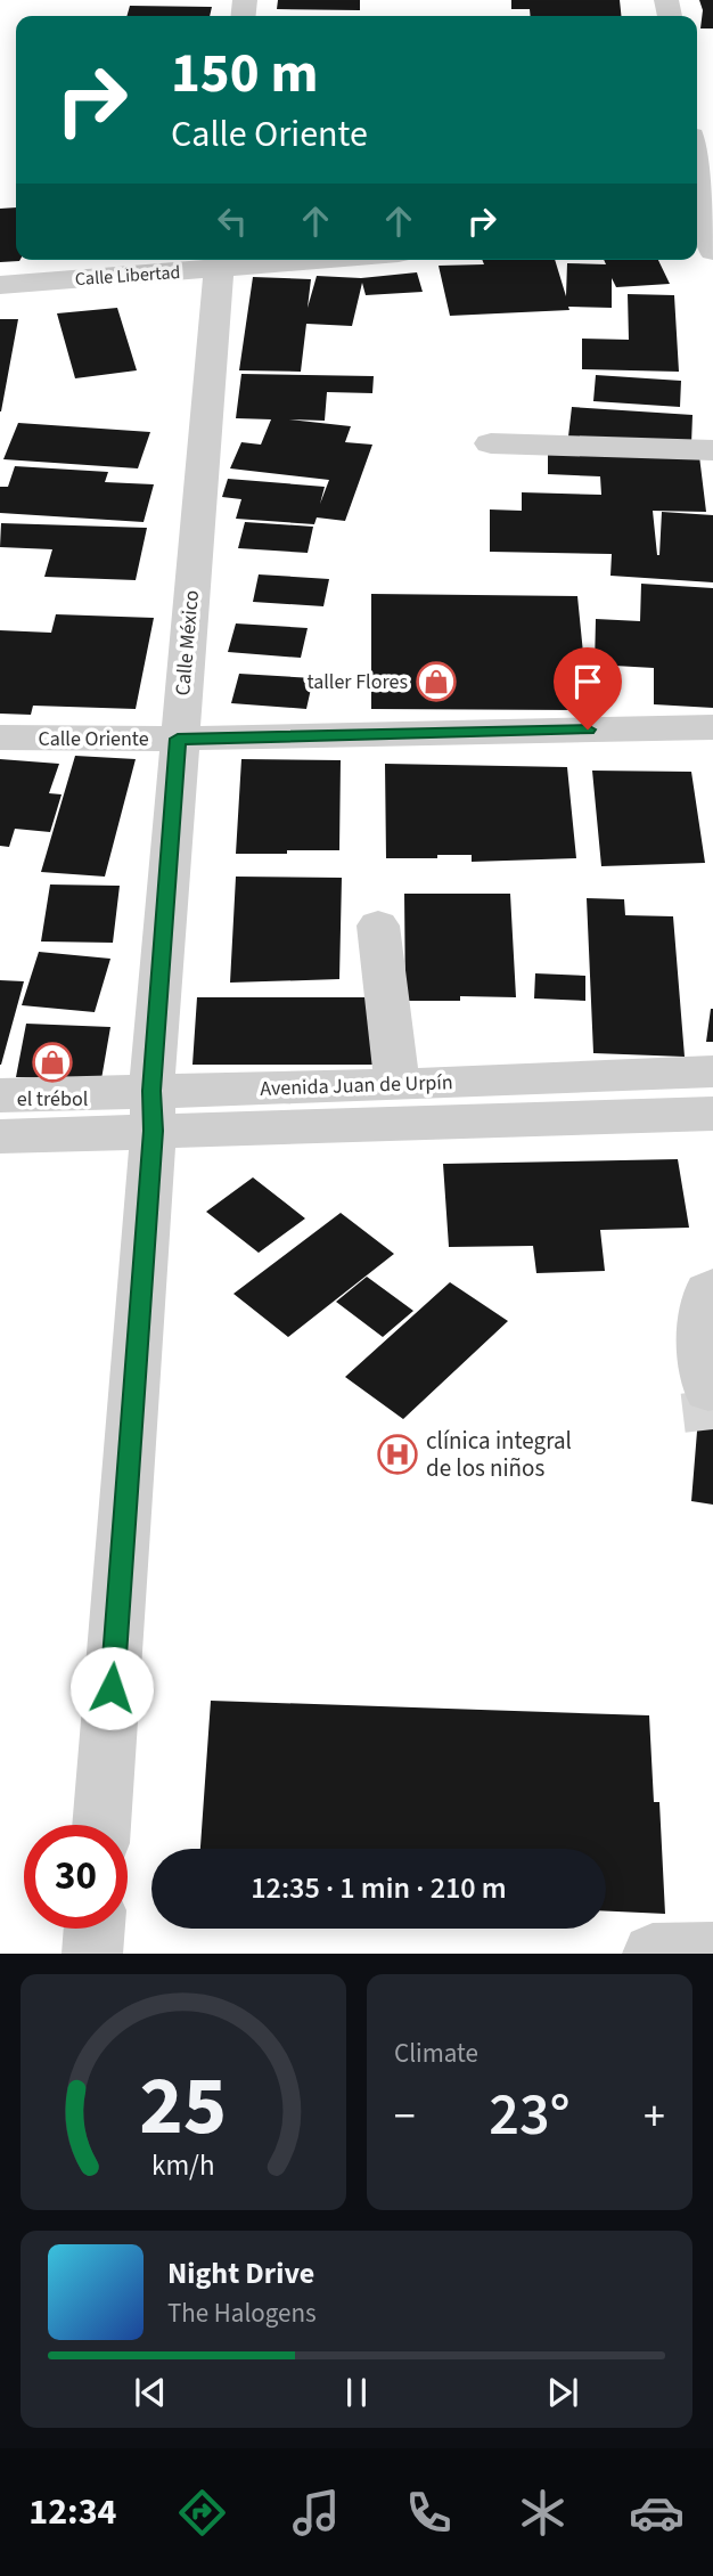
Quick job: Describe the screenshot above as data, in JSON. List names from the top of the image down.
{
  "streets": {
    "street": [
      "Calle Libertad",
      "Calle México",
      "Calle Oriente",
      "Avenida Juan de Urpín"
    ]
  },
  "crossings": [
    ["Calle Libertad", "Calle México"],
    ["Calle México", "Calle Oriente"],
    ["Calle México", "Avenida Juan de Urpín"]
  ],
  "places": {
    "shop": ["taller Flores", "el trébol"],
    "hospital": ["clínica integral de los niños"]
  },
  "page": {
    "turn": ["150 m", "Calle Oriente"],
    "limit": "30",
    "trip": "12:35 · 1 min · 210 m",
    "tile": "Climate",
    "heat": ["−", "23°", "+"],
    "song": ["Night Drive", "The Halogens"],
    "tabs": "12:34",
    "gauge": ["25", "km/h"]
  }
}
